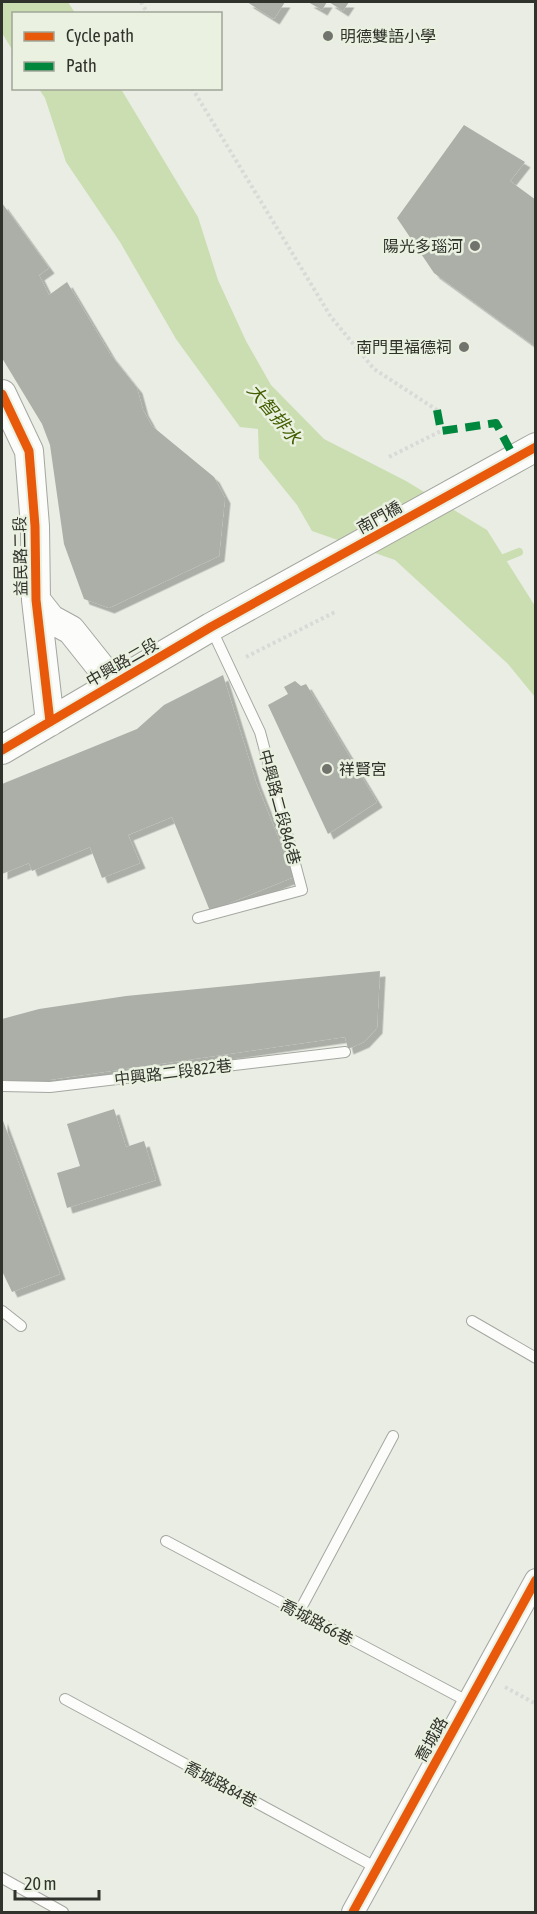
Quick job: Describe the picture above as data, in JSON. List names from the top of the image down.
{
  "streets": {
    "street": [
      "南門橋",
      "益民路二段",
      "中興路二段",
      "喬城路"
    ],
    "lane": [
      "中興路二段846巷",
      "中興路二段822巷",
      "喬城路66巷",
      "喬城路84巷"
    ]
  },
  "crossings": [
    ["南門橋", "中興路二段"],
    ["益民路二段", "中興路二段"],
    ["中興路二段", "中興路二段846巷"],
    ["喬城路66巷", "喬城路"],
    ["喬城路", "喬城路84巷"]
  ],
  "water": ["大智排水"],
  "places": [
    "明德雙語小學",
    "陽光多瑙河",
    "南門里福德祠",
    "祥賢宮"
  ],
  "legend": ["Cycle path", "Path"],
  "scale_bar": "20 m"
}
